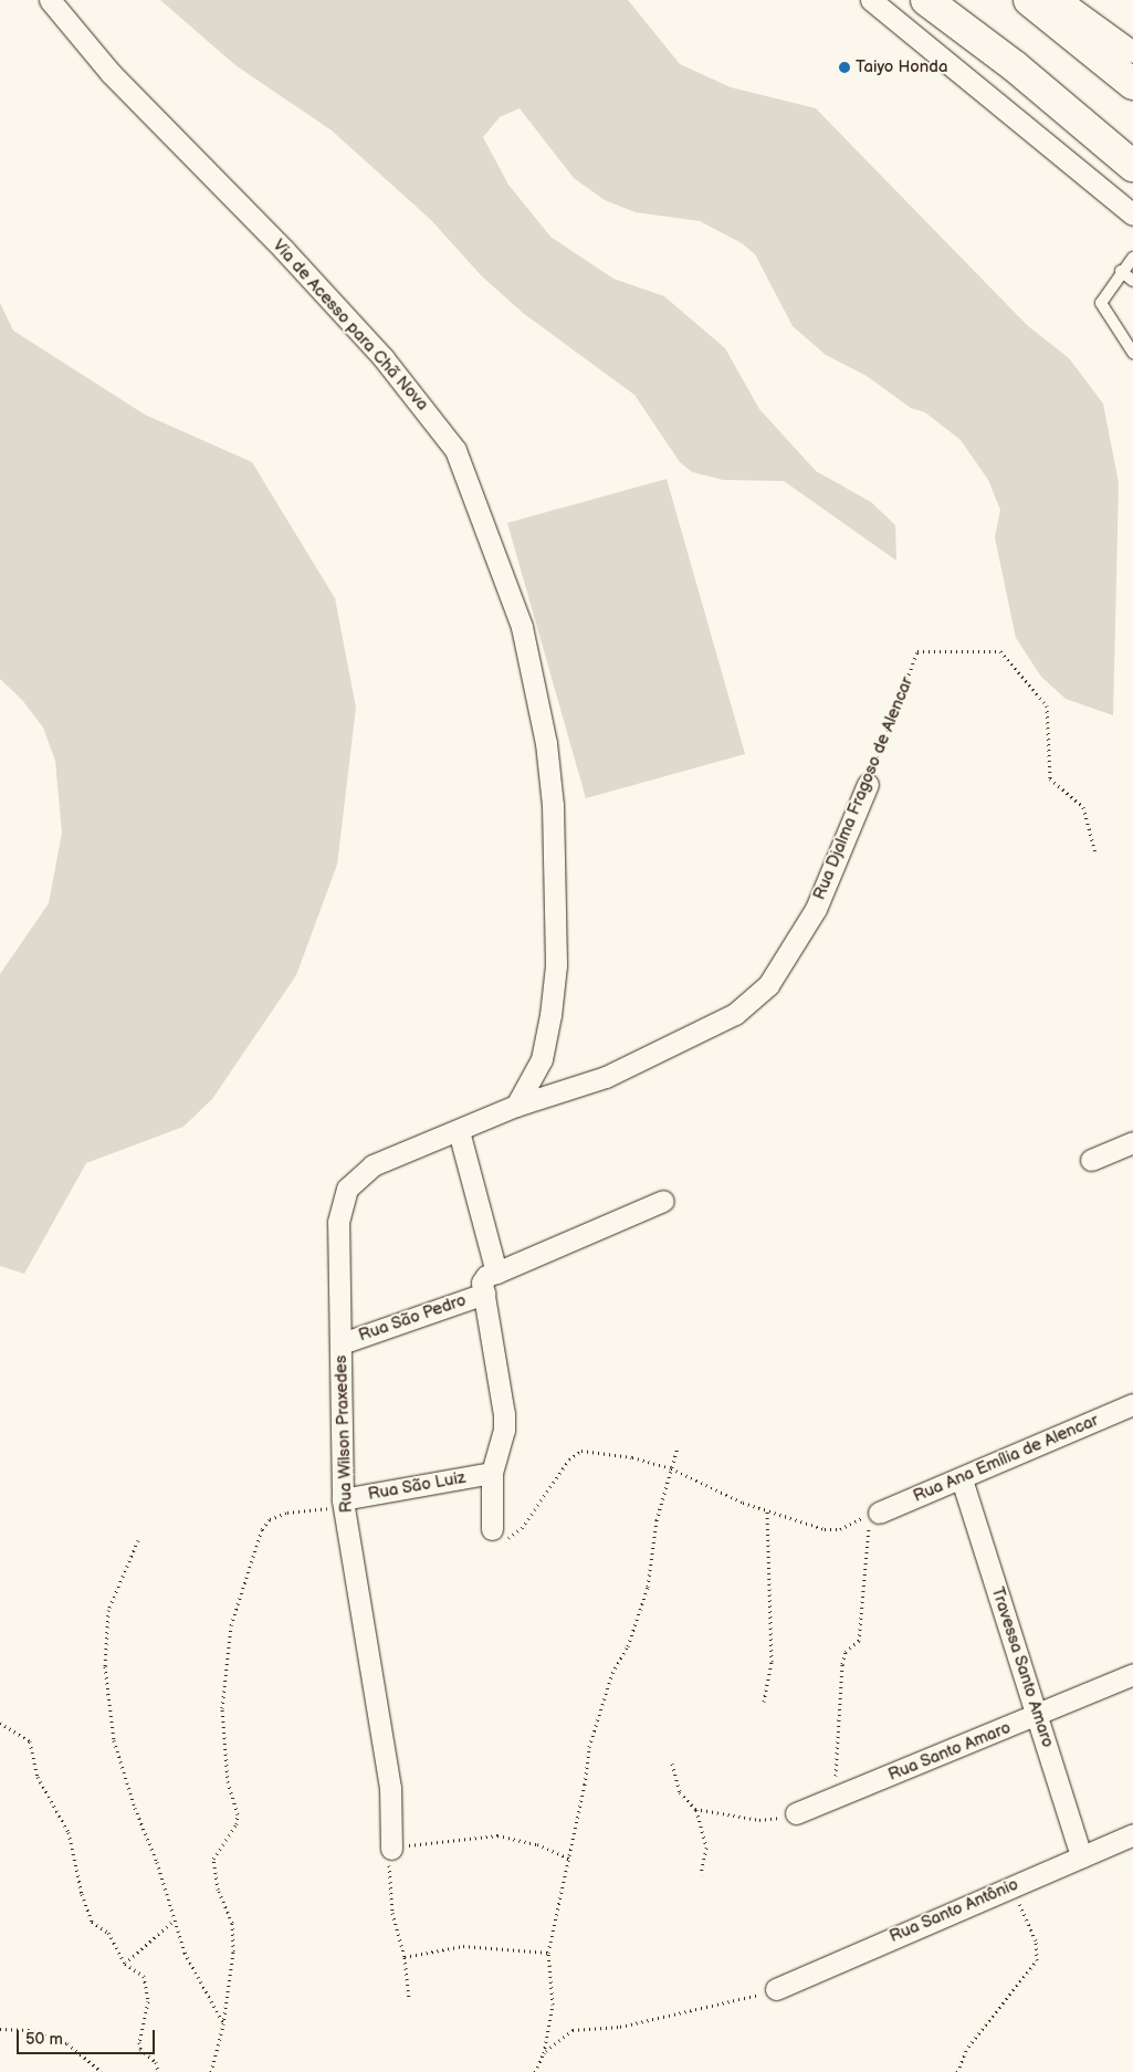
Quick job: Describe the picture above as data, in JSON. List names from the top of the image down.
{
  "streets": {
    "street": [
      "Via de Acesso para Chã Nova",
      "Rua Djalma Fragoso de Alencar",
      "Rua São Pedro",
      "Rua Wilson Praxedes",
      "Rua Ana Emília de Alencar",
      "Rua São Luiz",
      "Travessa Santo Amaro",
      "Rua Santo Amaro",
      "Rua Santo Antônio"
    ]
  },
  "crossings": [
    ["Via de Acesso para Chã Nova", "Rua Djalma Fragoso de Alencar"],
    ["Via de Acesso para Chã Nova", "Rua Wilson Praxedes"],
    ["Rua Djalma Fragoso de Alencar", "Rua Wilson Praxedes"],
    ["Rua São Pedro", "Rua Wilson Praxedes"],
    ["Rua Wilson Praxedes", "Rua São Luiz"],
    ["Rua Ana Emília de Alencar", "Travessa Santo Amaro"],
    ["Travessa Santo Amaro", "Rua Santo Amaro"],
    ["Travessa Santo Amaro", "Rua Santo Antônio"]
  ],
  "places": ["Taiyo Honda"],
  "scale_bar": "50 m"
}
